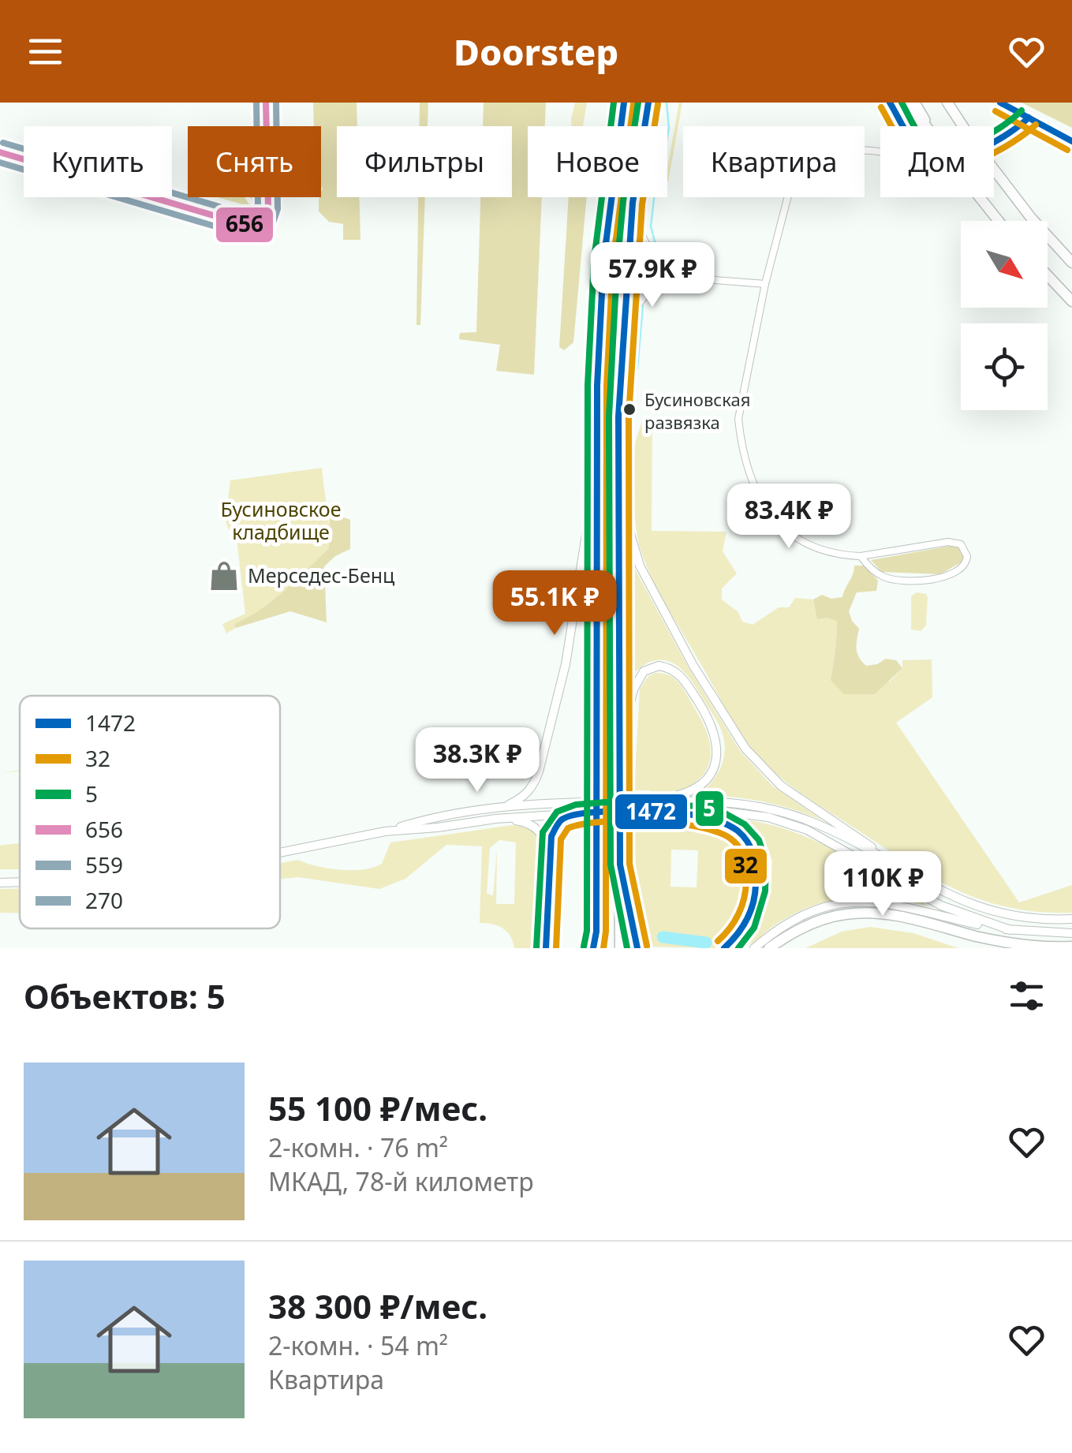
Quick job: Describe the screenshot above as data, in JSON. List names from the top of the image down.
{
  "parks": ["Бусиновское кладбище"],
  "places": {
    "other": ["Бусиновская развязка"],
    "shop": ["Мерседес-Бенц"]
  },
  "lines": [
    "transit line 1472",
    "transit line 5",
    "transit line 656",
    "transit line 559",
    "transit line 270",
    "transit line 32"
  ],
  "legend": [
    "1472",
    "32",
    "5",
    "656",
    "559",
    "270"
  ],
  "north": "bottom right",
  "page": {
    "header": "Doorstep",
    "chip": [
      "Купить",
      "Снять",
      "Фильтры",
      "Новое",
      "Квартира",
      "Дом"
    ],
    "price": [
      "57.9K ₽",
      "83.4K ₽",
      "55.1K ₽",
      "38.3K ₽",
      "110K ₽"
    ],
    "heading": "Объектов: 5",
    "list": [
      {
        "name": "55 100 ₽/мес.",
        "note": "2-комн. · 76 m² · МКАД, 78-й километр"
      },
      {
        "name": "38 300 ₽/мес.",
        "note": "2-комн. · 54 m² · Квартира"
      }
    ]
  }
}
